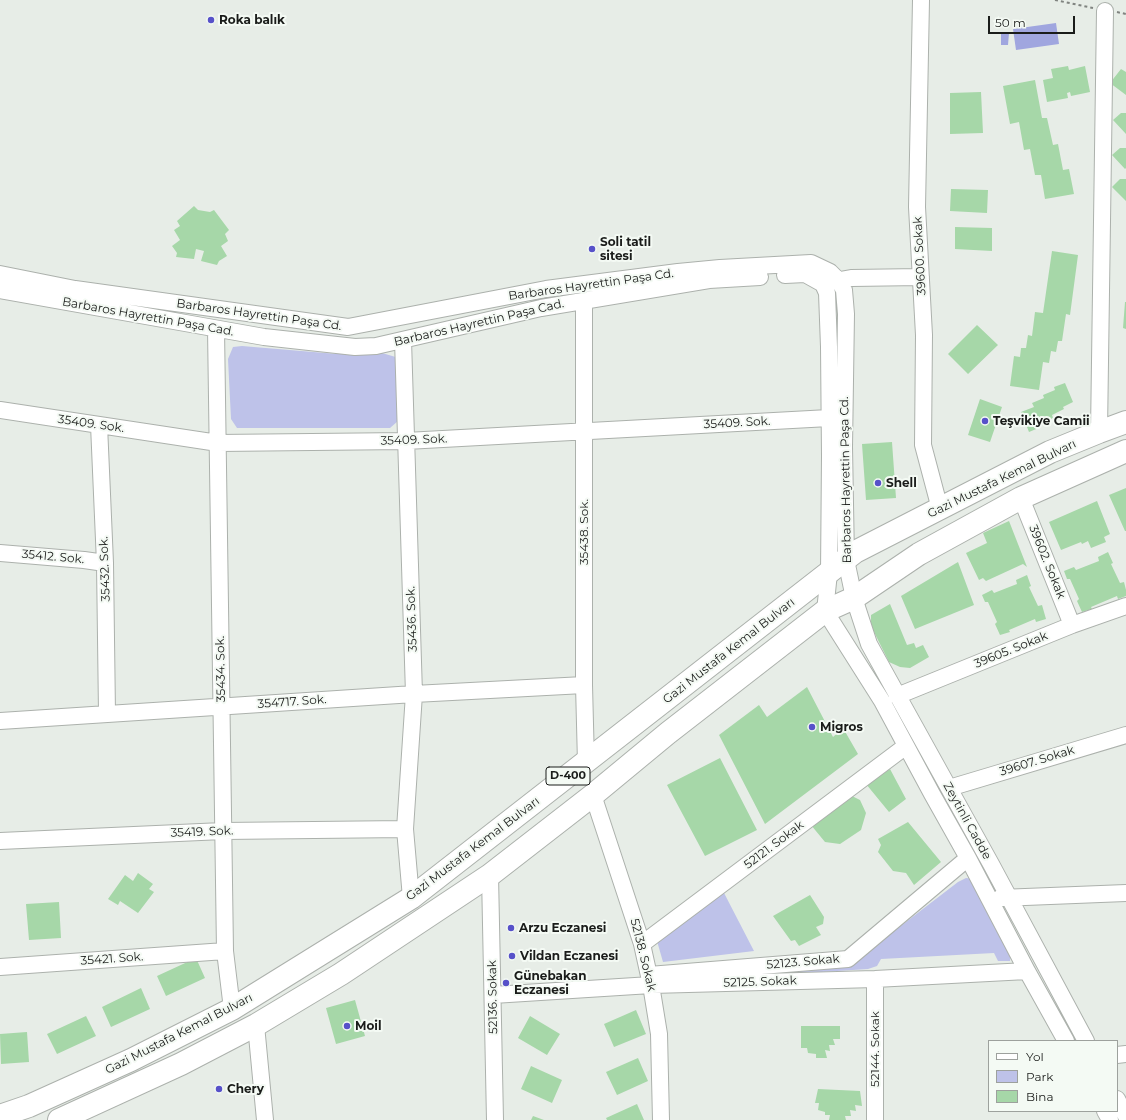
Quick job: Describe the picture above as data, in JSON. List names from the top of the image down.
{
  "streets": {
    "highway": ["Gazi Mustafa Kemal Bulvarı", "D-400"],
    "street": [
      "39600. Sokak",
      "Barbaros Hayrettin Paşa Cd.",
      "Barbaros Hayrettin Paşa Cad.",
      "35409. Sok.",
      "35438. Sok.",
      "35412. Sok.",
      "39602. Sokak",
      "35432. Sok.",
      "35436. Sok.",
      "39605. Sokak",
      "35434. Sok.",
      "354717. Sok.",
      "39607. Sokak",
      "Zeytinli Cadde",
      "35419. Sok.",
      "52121. Sokak",
      "52138. Sokak",
      "35421. Sok.",
      "52123. Sokak",
      "52125. Sokak",
      "52136. Sokak",
      "52144. Sokak"
    ]
  },
  "crossings": [
    ["39600. Sokak", "Gazi Mustafa Kemal Bulvarı"],
    ["Barbaros Hayrettin Paşa Cd.", "Barbaros Hayrettin Paşa Cad."],
    ["Barbaros Hayrettin Paşa Cd.", "Gazi Mustafa Kemal Bulvarı"],
    ["Barbaros Hayrettin Paşa Cd.", "Zeytinli Cadde"],
    ["Barbaros Hayrettin Paşa Cad.", "35438. Sok."],
    ["Barbaros Hayrettin Paşa Cad.", "35436. Sok."],
    ["Barbaros Hayrettin Paşa Cad.", "35434. Sok."],
    ["35409. Sok.", "35438. Sok."],
    ["35409. Sok.", "35432. Sok."],
    ["35409. Sok.", "35436. Sok."],
    ["35409. Sok.", "35434. Sok."],
    ["Gazi Mustafa Kemal Bulvarı", "35438. Sok."],
    ["Gazi Mustafa Kemal Bulvarı", "39602. Sokak"],
    ["Gazi Mustafa Kemal Bulvarı", "35436. Sok."],
    ["Gazi Mustafa Kemal Bulvarı", "35434. Sok."],
    ["Gazi Mustafa Kemal Bulvarı", "Zeytinli Cadde"],
    ["Gazi Mustafa Kemal Bulvarı", "52138. Sokak"],
    ["Gazi Mustafa Kemal Bulvarı", "52136. Sokak"],
    ["35438. Sok.", "354717. Sok."],
    ["35412. Sok.", "35432. Sok."],
    ["39602. Sokak", "39605. Sokak"],
    ["35432. Sok.", "354717. Sok."],
    ["35436. Sok.", "354717. Sok."],
    ["35436. Sok.", "35419. Sok."],
    ["39605. Sokak", "Zeytinli Cadde"],
    ["35434. Sok.", "354717. Sok."],
    ["35434. Sok.", "35419. Sok."],
    ["35434. Sok.", "35421. Sok."],
    ["39607. Sokak", "Zeytinli Cadde"],
    ["Zeytinli Cadde", "52121. Sokak"],
    ["Zeytinli Cadde", "52123. Sokak"],
    ["Zeytinli Cadde", "52125. Sokak"],
    ["52121. Sokak", "52138. Sokak"],
    ["52138. Sokak", "52123. Sokak"],
    ["52138. Sokak", "52125. Sokak"],
    ["52123. Sokak", "52125. Sokak"],
    ["52125. Sokak", "52136. Sokak"],
    ["52125. Sokak", "52144. Sokak"]
  ],
  "places": [
    "Roka balık",
    "Soli tatil sitesi",
    "Teşvikiye Camii",
    "Shell",
    "Migros",
    "Arzu Eczanesi",
    "Vildan Eczanesi",
    "Günebakan Eczanesi",
    "Moil",
    "Chery"
  ],
  "legend": ["Yol", "Park", "Bina"],
  "scale_bar": "50 m"
}
